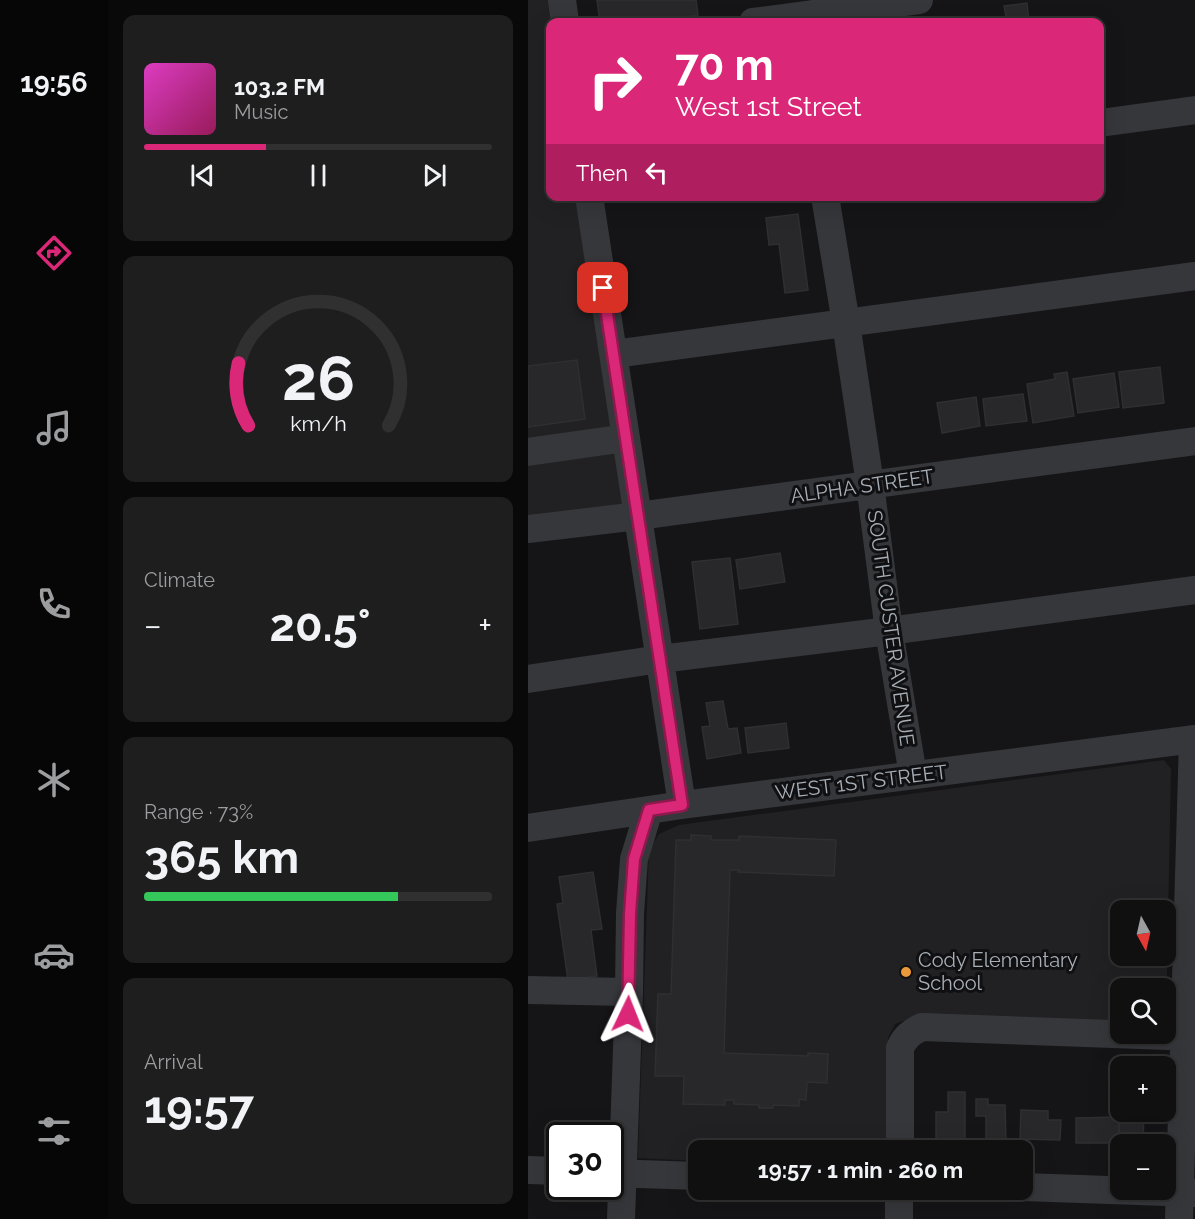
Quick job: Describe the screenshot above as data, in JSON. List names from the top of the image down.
{
  "streets": {
    "street": ["ALPHA STREET", "SOUTH CUSTER AVENUE", "WEST 1ST STREET"]
  },
  "crossings": [
    ["ALPHA STREET", "SOUTH CUSTER AVENUE"],
    ["SOUTH CUSTER AVENUE", "WEST 1ST STREET"]
  ],
  "places": ["Cody Elementary School"],
  "north": "bottom",
  "page": {
    "tabs": "19:56",
    "turn": ["70 m", "West 1st Street"],
    "song": ["103.2 FM", "Music"],
    "then": "Then",
    "tile": [
      "Climate",
      ["Range · 73%", "365 km"],
      ["Arrival", "19:57"]
    ],
    "heat": ["−", "20.5°", "+"],
    "map_buttons": ["+", "−"],
    "limit": "30",
    "trip": "19:57 · 1 min · 260 m",
    "gauge": ["26", "km/h"]
  }
}
